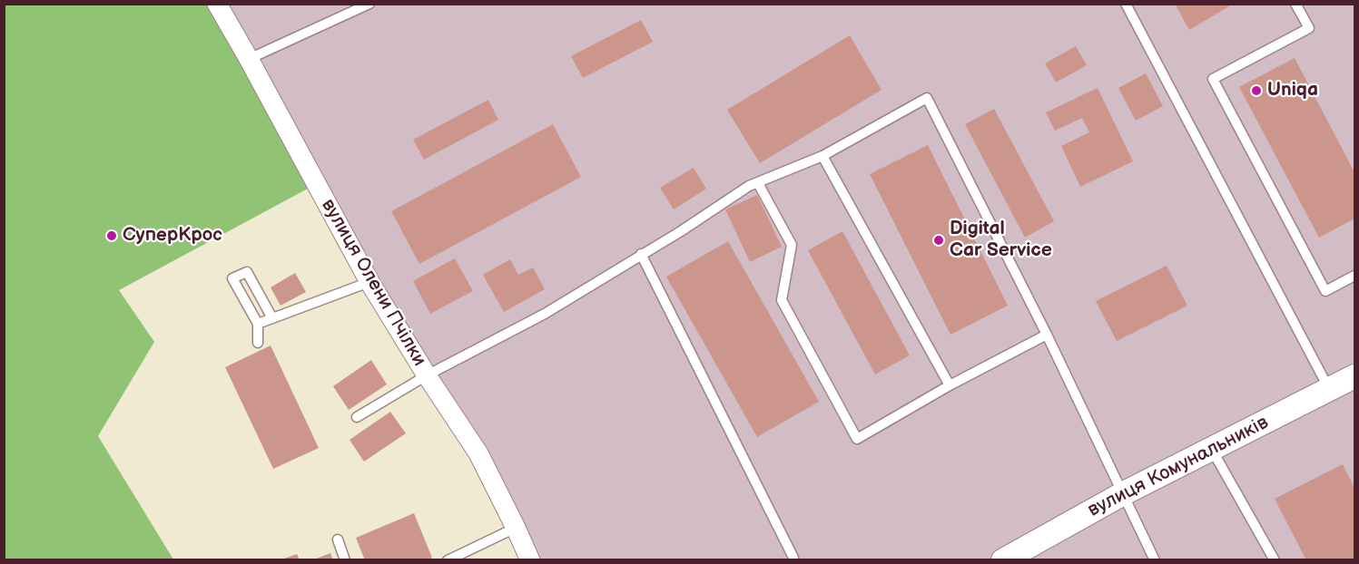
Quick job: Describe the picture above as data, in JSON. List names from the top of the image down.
{
  "streets": {
    "street": ["вулиця Олени Пчілки", "вулиця Комунальників"]
  },
  "places": ["Uniqa", "СуперКрос", "Digital Car Service"]
}
